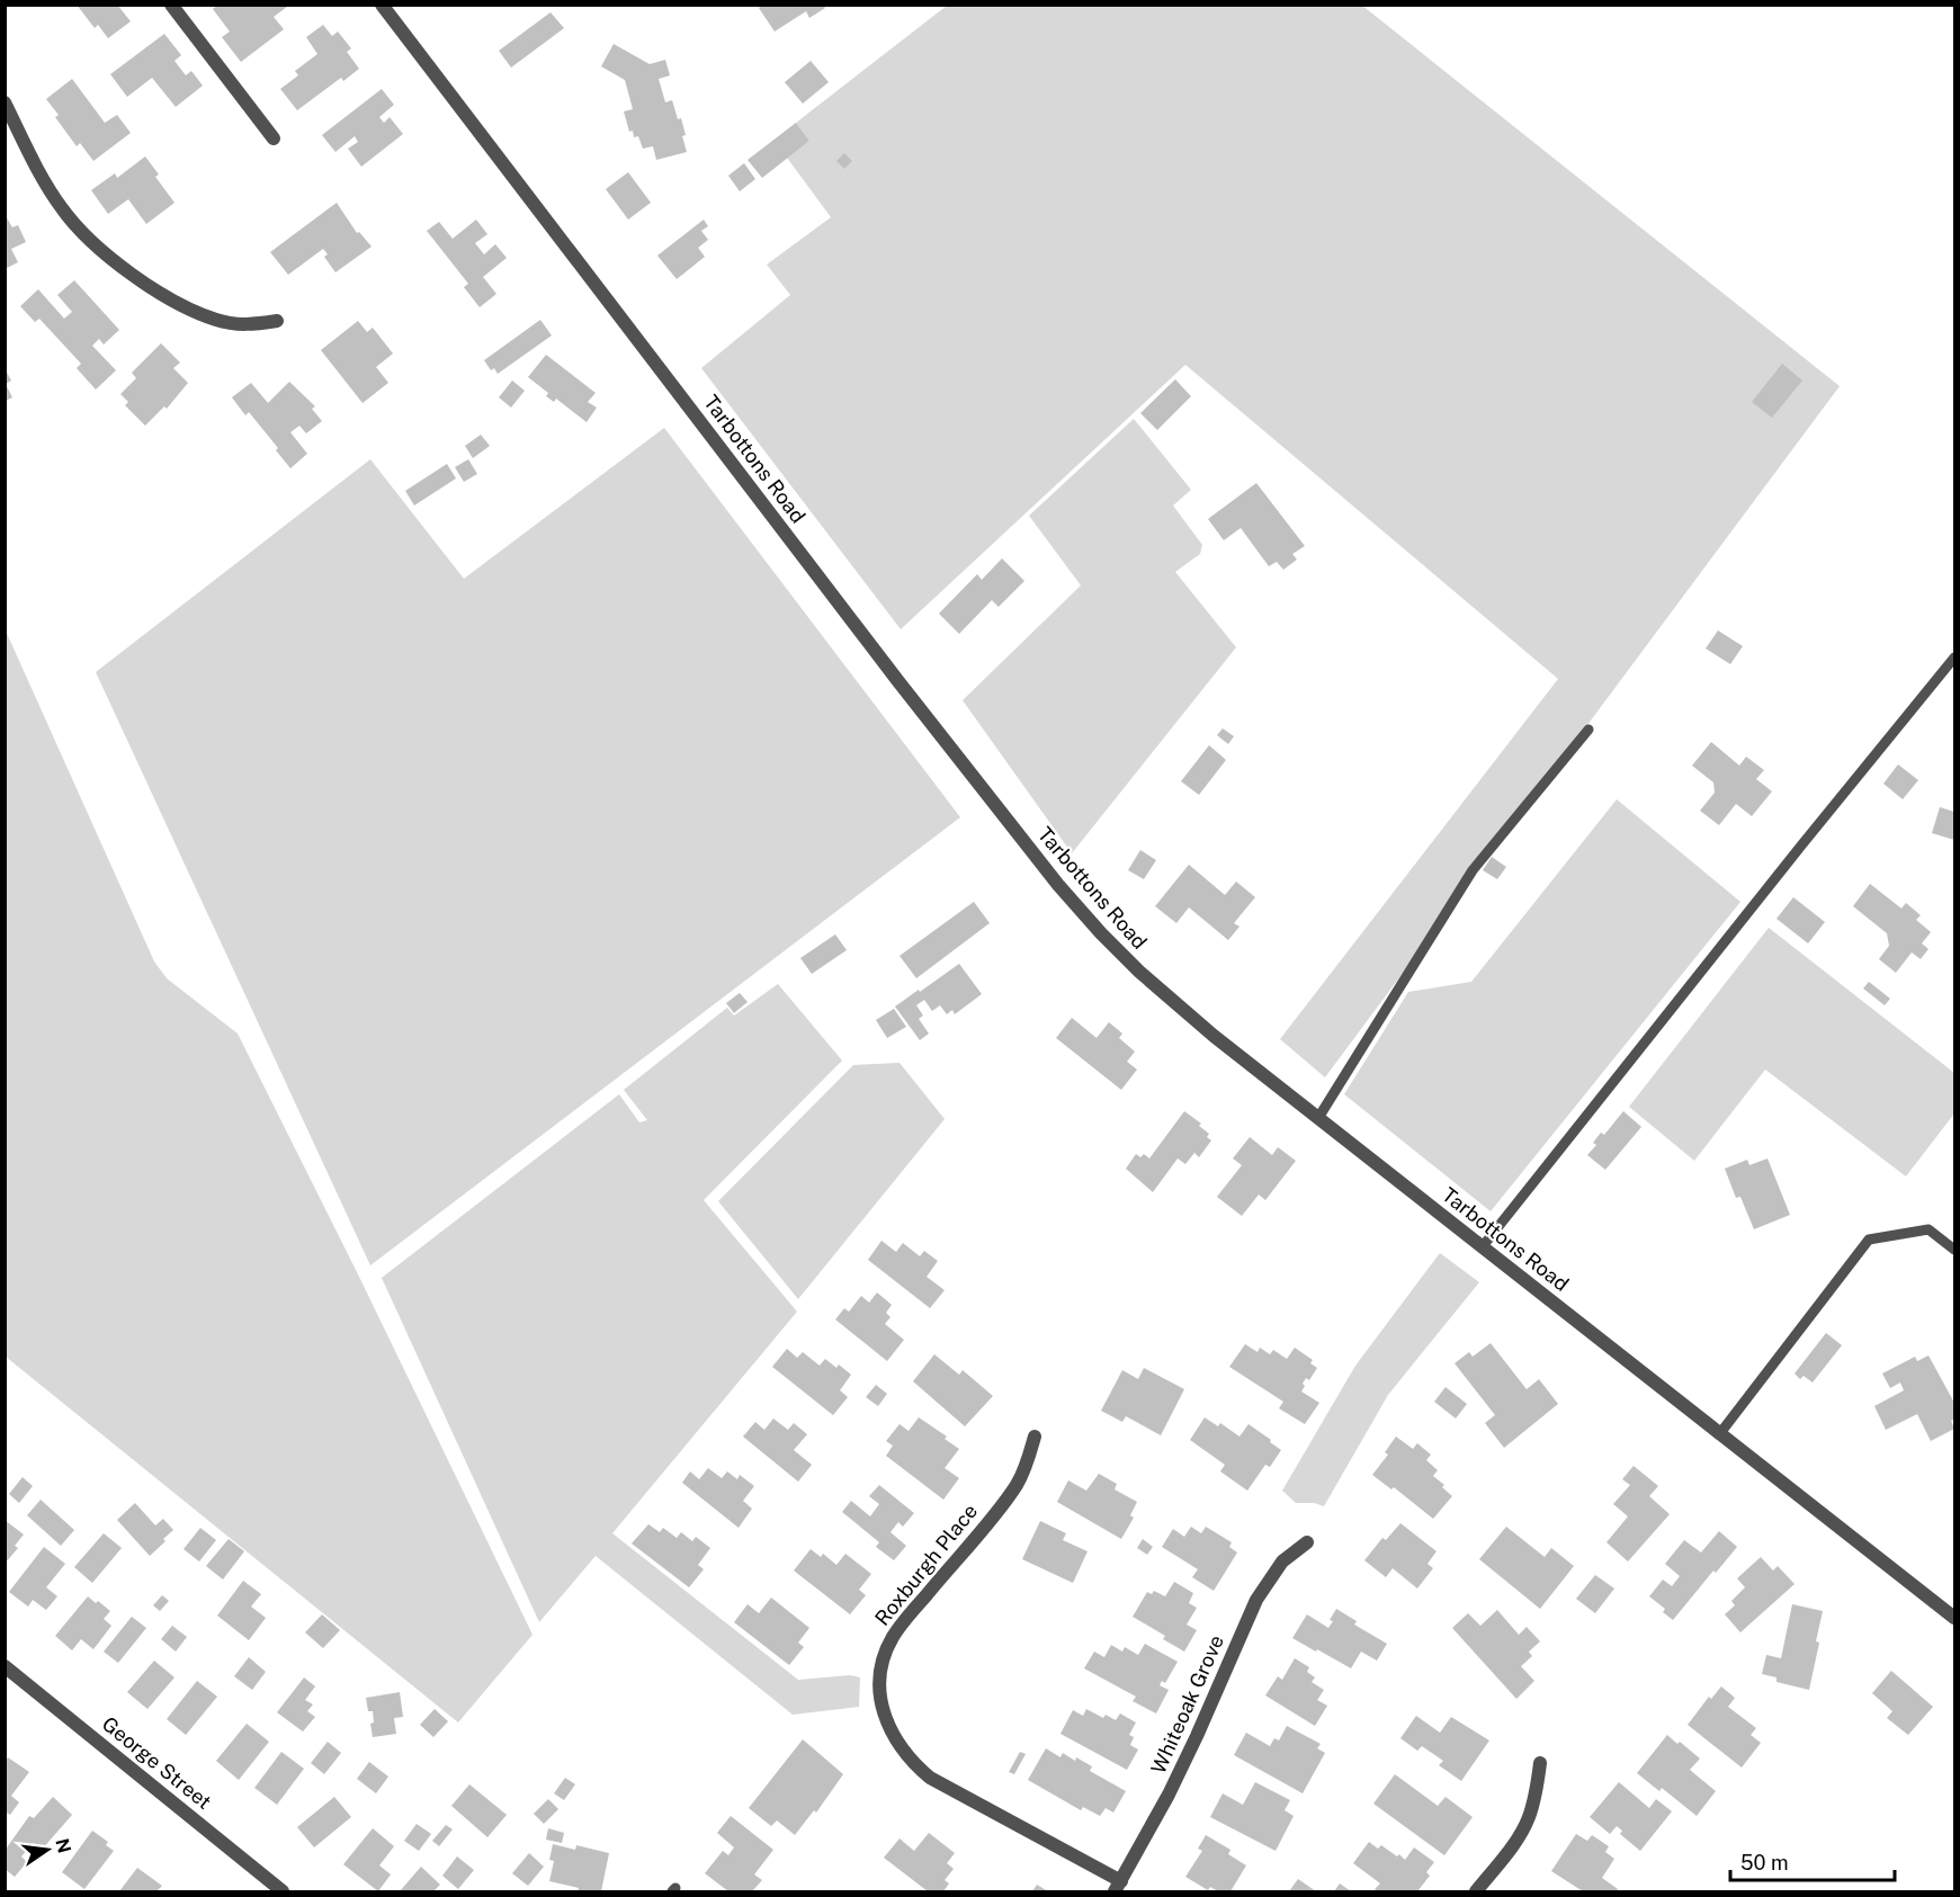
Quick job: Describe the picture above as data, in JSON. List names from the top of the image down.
{
  "streets": {
    "street": [
      "Tarbottons Road",
      "Roxburgh Place",
      "Whiteoak Grove",
      "George Street"
    ]
  },
  "crossings": [
    ["Roxburgh Place", "Whiteoak Grove"]
  ],
  "scale_bar": "50 m",
  "north": "right"
}
